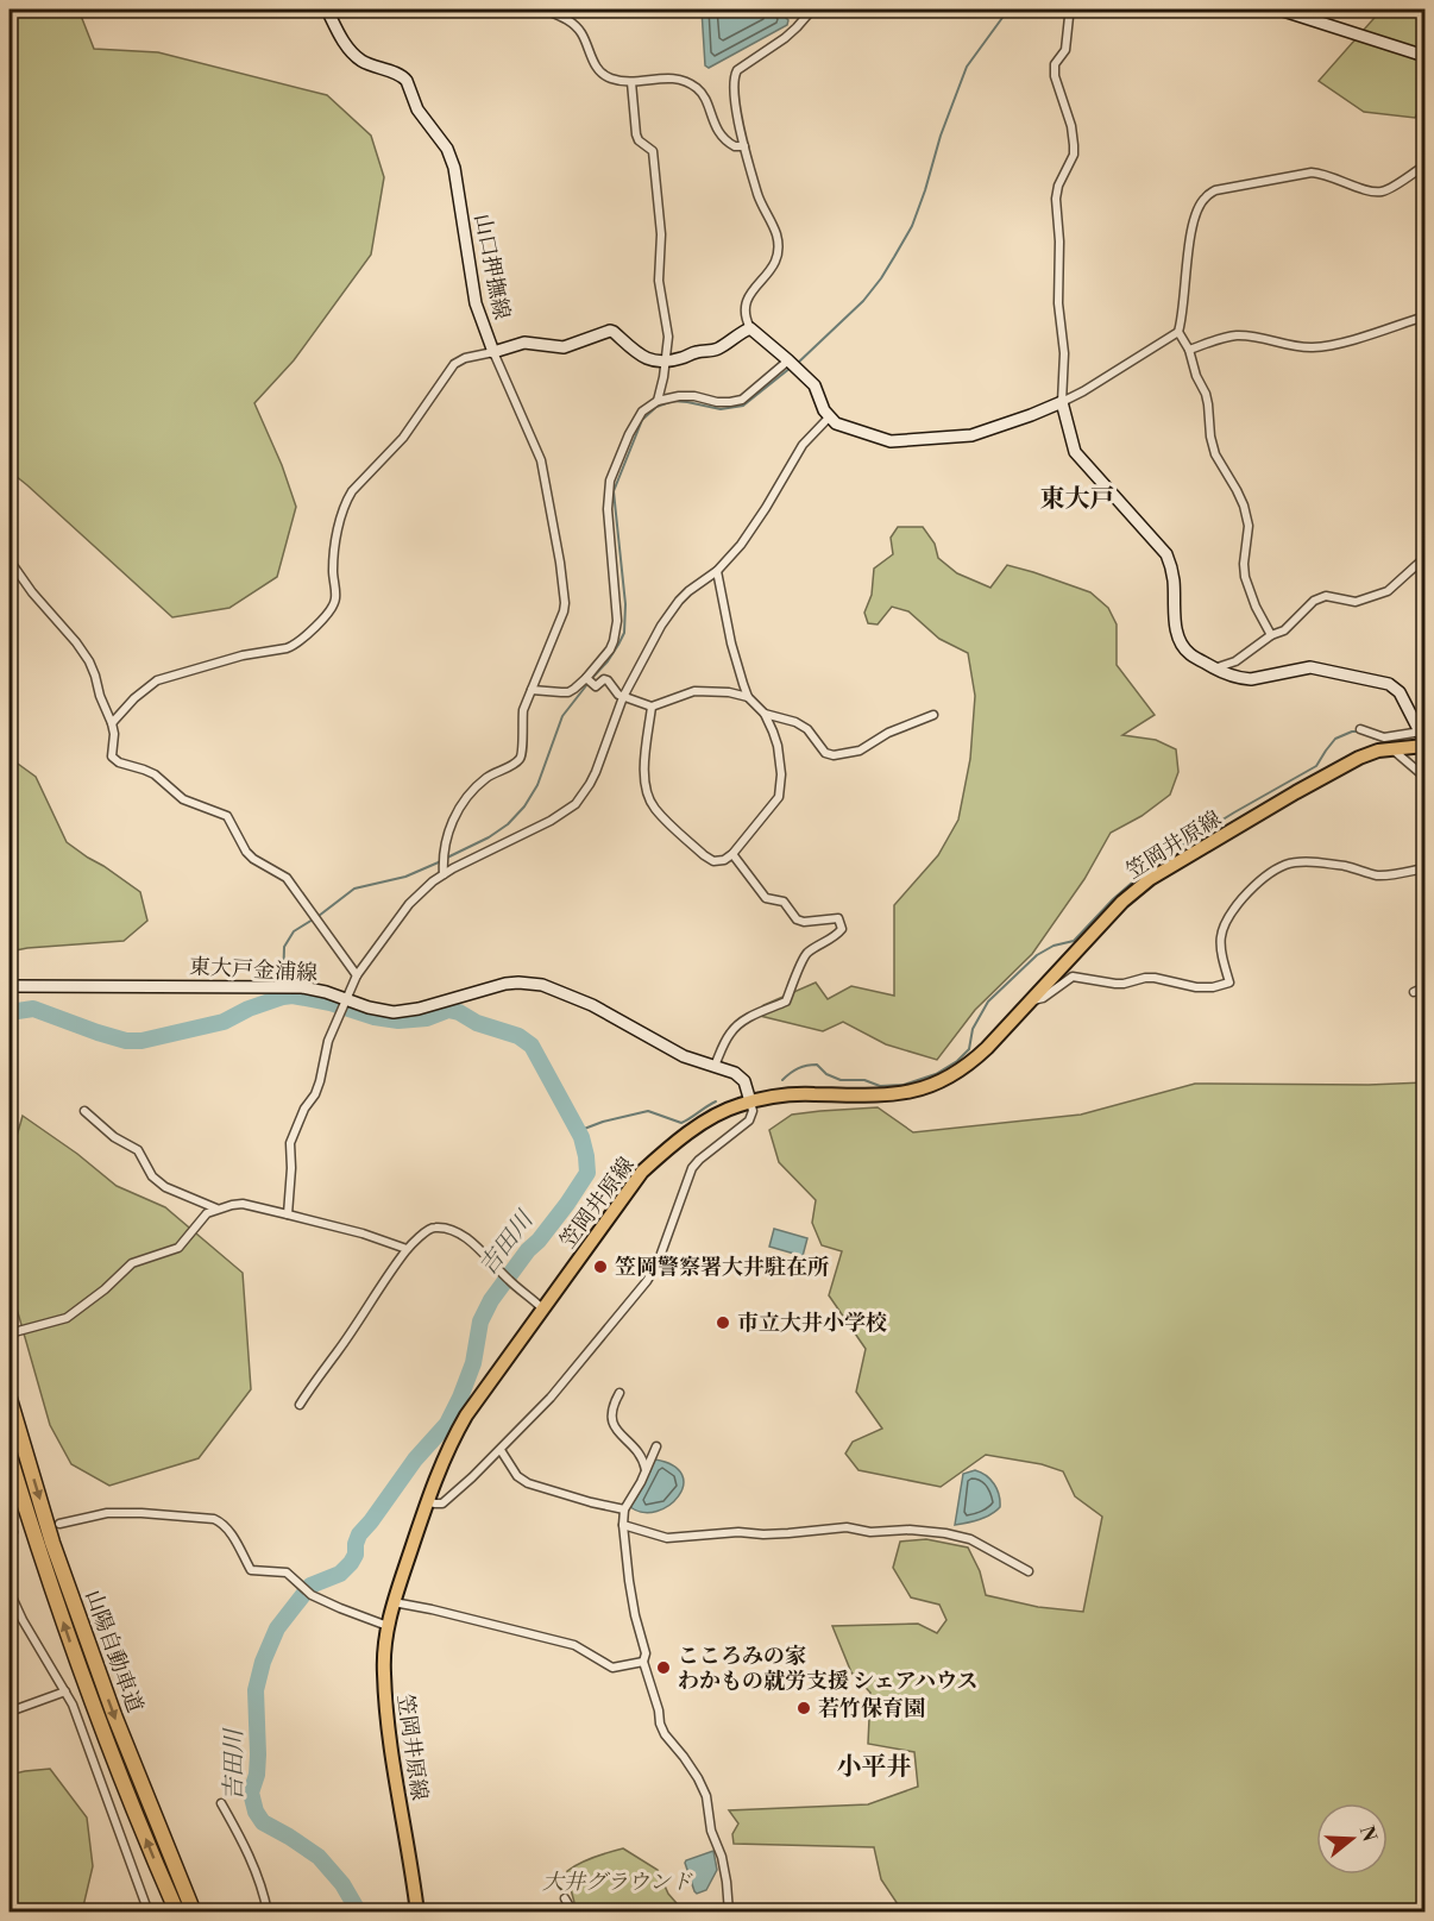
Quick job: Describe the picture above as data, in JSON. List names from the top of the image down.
{
  "streets": {
    "highway": ["山陽自動車道"],
    "main road": ["山口押撫線", "笠岡井原線", "東大戸金浦線"]
  },
  "crossings": [
    ["笠岡井原線", "東大戸金浦線"]
  ],
  "districts": ["東大戸", "小平井"],
  "water": ["吉田川"],
  "parks": ["大井グラウンド"],
  "places": [
    "笠岡警察署大井駐在所",
    "市立大井小学校",
    "こころみの家 わかもの就労支援 シェアハウス",
    "若竹保育園"
  ],
  "north": "right"
}
